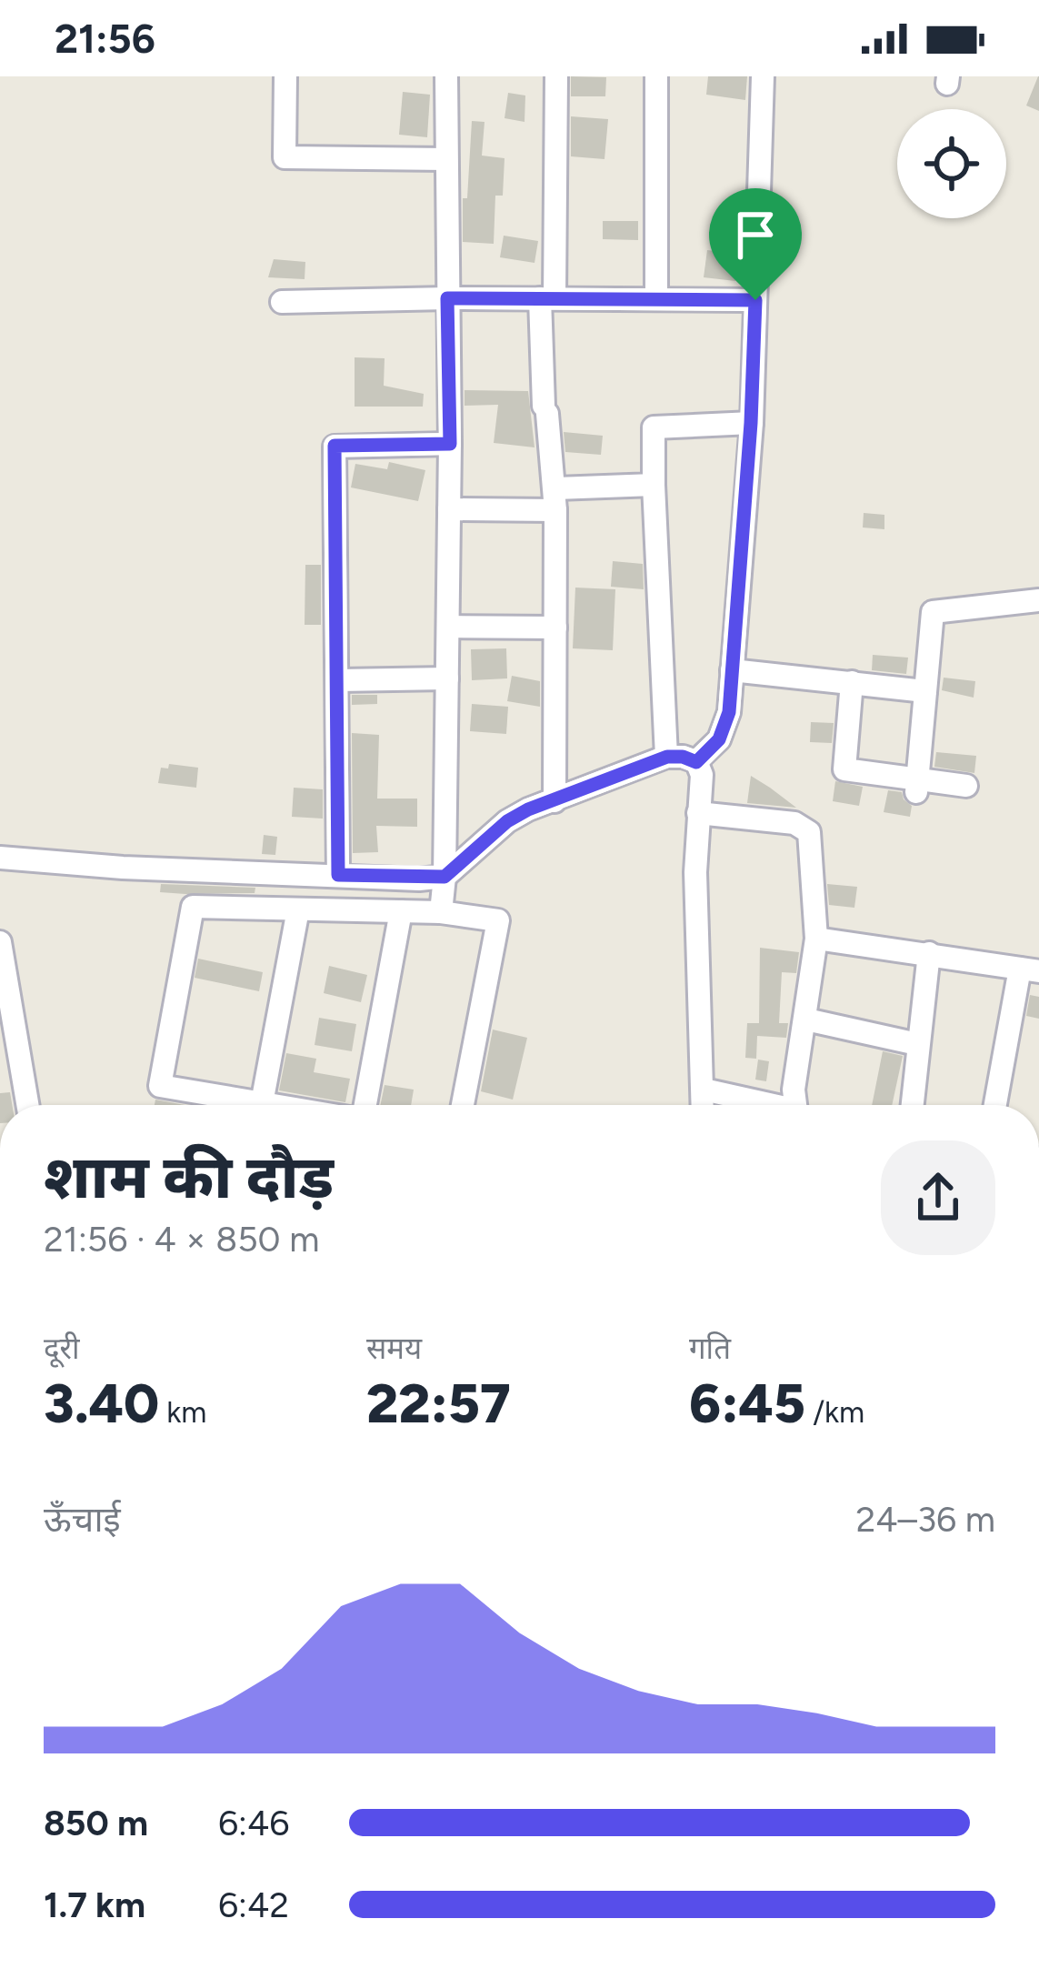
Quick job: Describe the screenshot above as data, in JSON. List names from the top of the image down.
{
  "page": {
    "status": "21:56",
    "heading": ["शाम की दौड़", "21:56 · 4 × 850 m"],
    "stats": [
      ["दूरी", "3.40 km"],
      ["समय", "22:57"],
      ["गति", "6:45 /km"]
    ],
    "chart": ["ऊँचाई", "24–36 m"],
    "list": [
      {
        "name": "850 m",
        "note": "6:46"
      },
      {
        "name": "1.7 km",
        "note": "6:42"
      }
    ]
  }
}
